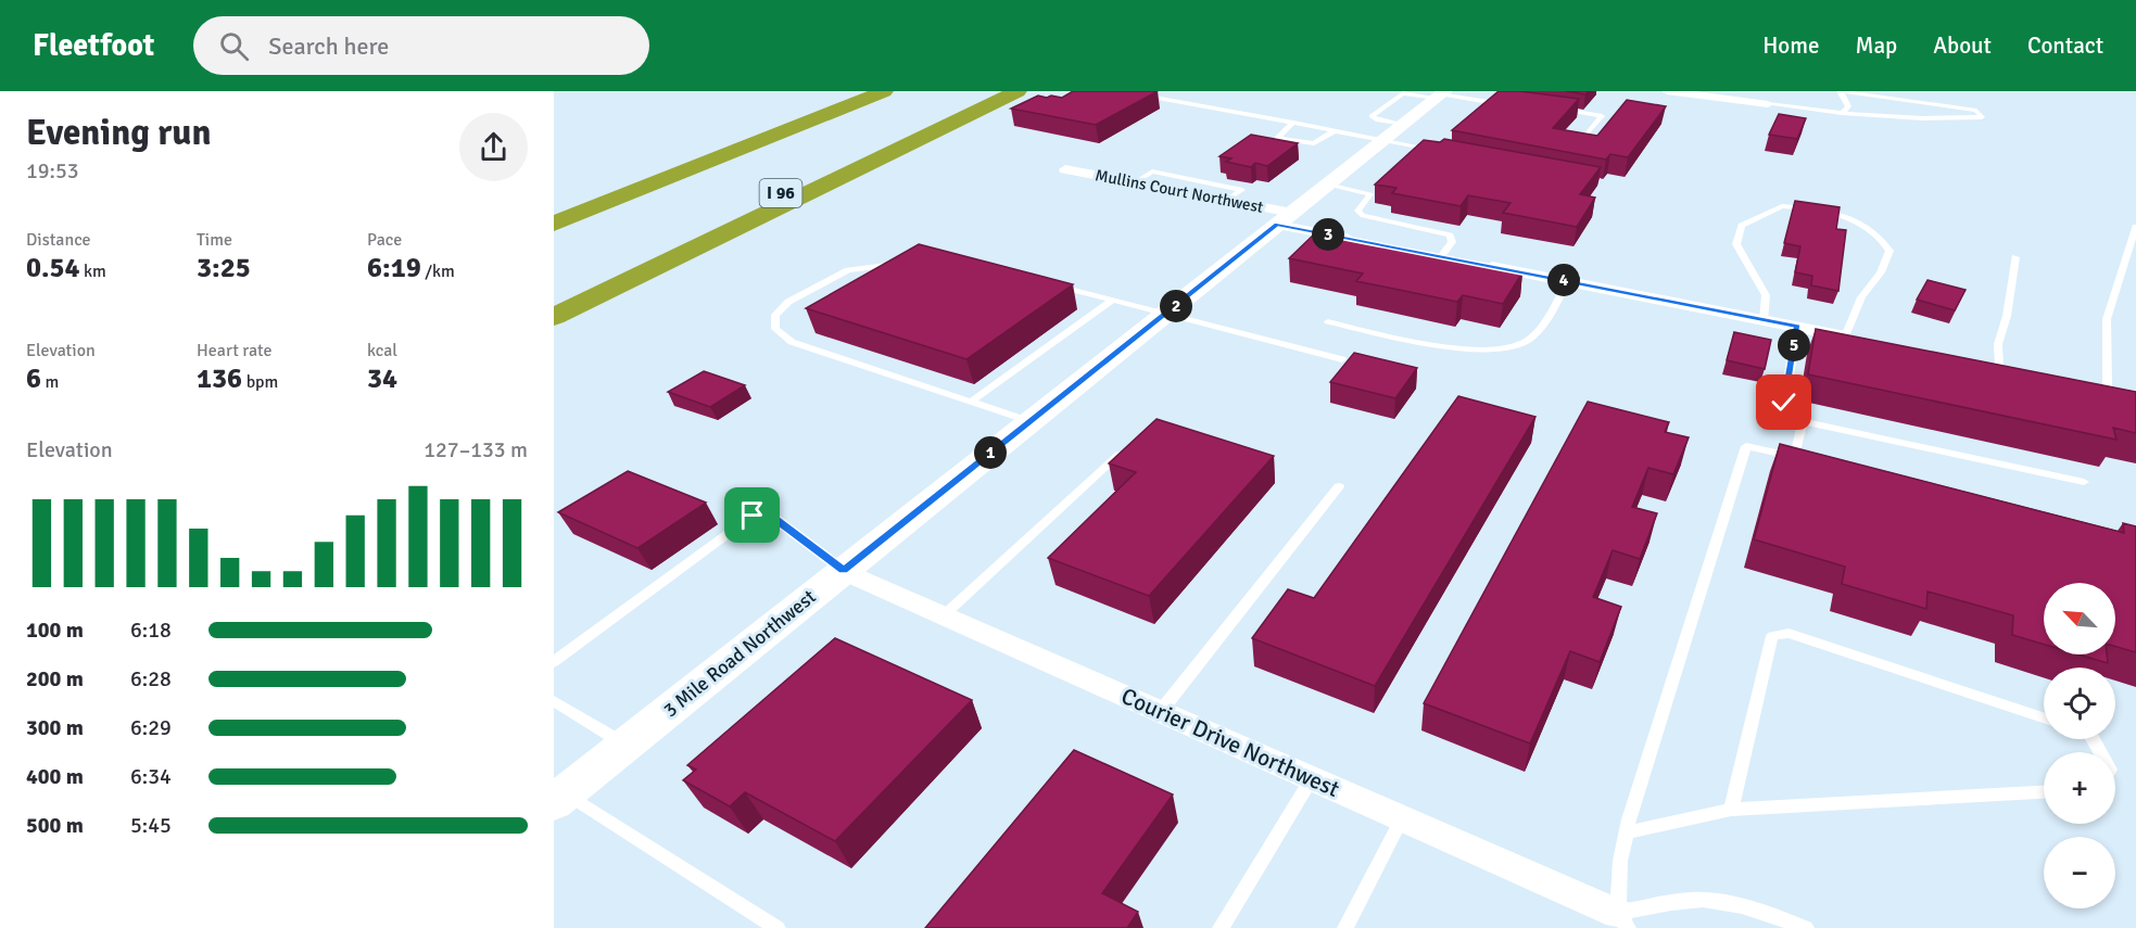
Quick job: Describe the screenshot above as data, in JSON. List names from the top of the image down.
{
  "streets": {
    "highway": ["I 96"],
    "main road": ["3 Mile Road Northwest"],
    "street": ["Mullins Court Northwest", "Courier Drive Northwest"]
  },
  "crossings": [
    ["Mullins Court Northwest", "3 Mile Road Northwest"],
    ["3 Mile Road Northwest", "Courier Drive Northwest"]
  ],
  "north": "top left",
  "page": {
    "header": "Fleetfoot",
    "search": "Search here",
    "nav": [
      "Home",
      "Map",
      "About",
      "Contact"
    ],
    "heading": ["Evening run", "19:53"],
    "stats": [
      ["Distance", "0.54 km"],
      ["Time", "3:25"],
      ["Pace", "6:19 /km"],
      ["Elevation", "6 m"],
      ["Heart rate", "136 bpm"],
      ["kcal", "34"]
    ],
    "pins": [
      "3",
      "4",
      "2",
      "5",
      "1"
    ],
    "chart": ["Elevation", "127–133 m"],
    "map_buttons": ["+", "−"],
    "list": [
      {
        "name": "100 m",
        "note": "6:18"
      },
      {
        "name": "200 m",
        "note": "6:28"
      },
      {
        "name": "300 m",
        "note": "6:29"
      },
      {
        "name": "400 m",
        "note": "6:34"
      },
      {
        "name": "500 m",
        "note": "5:45"
      }
    ]
  }
}
